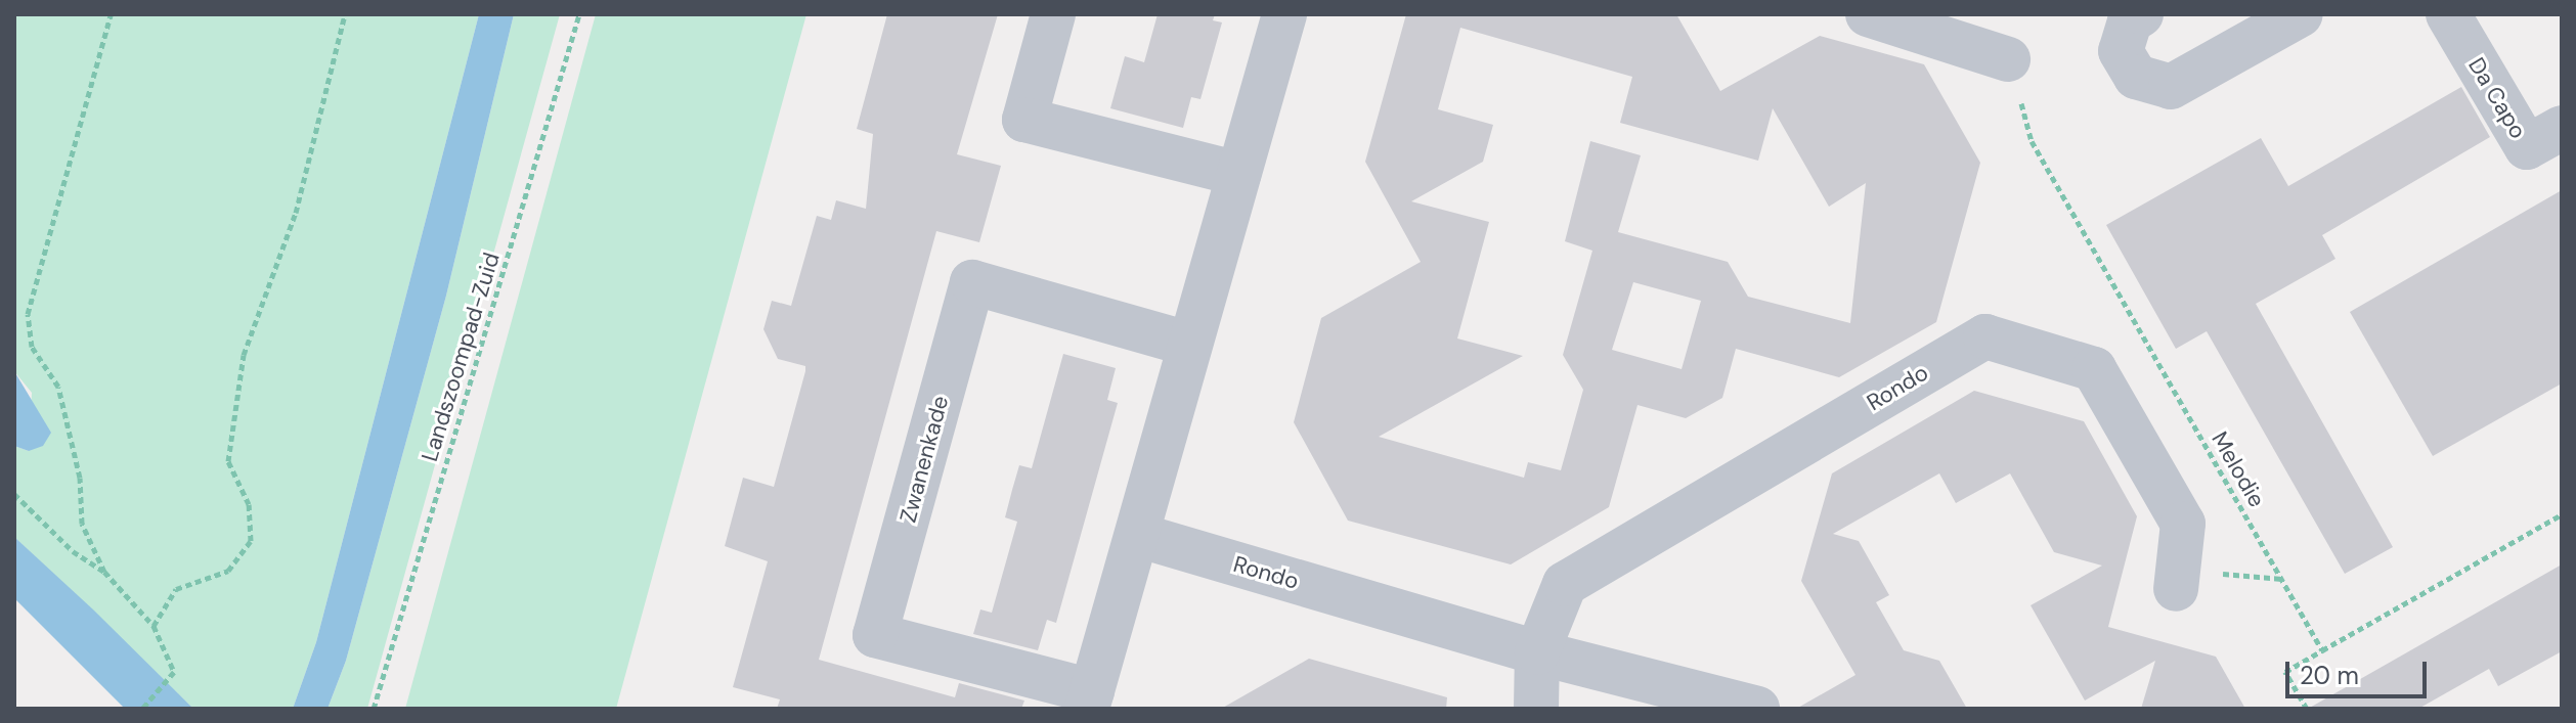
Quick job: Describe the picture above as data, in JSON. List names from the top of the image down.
{
  "streets": {
    "street": ["Da Capo", "Rondo", "Zwanenkade"],
    "path": ["Landszoompad-Zuid", "Melodie"]
  },
  "crossings": [
    ["Rondo", "Zwanenkade"]
  ],
  "scale_bar": "20 m"
}
